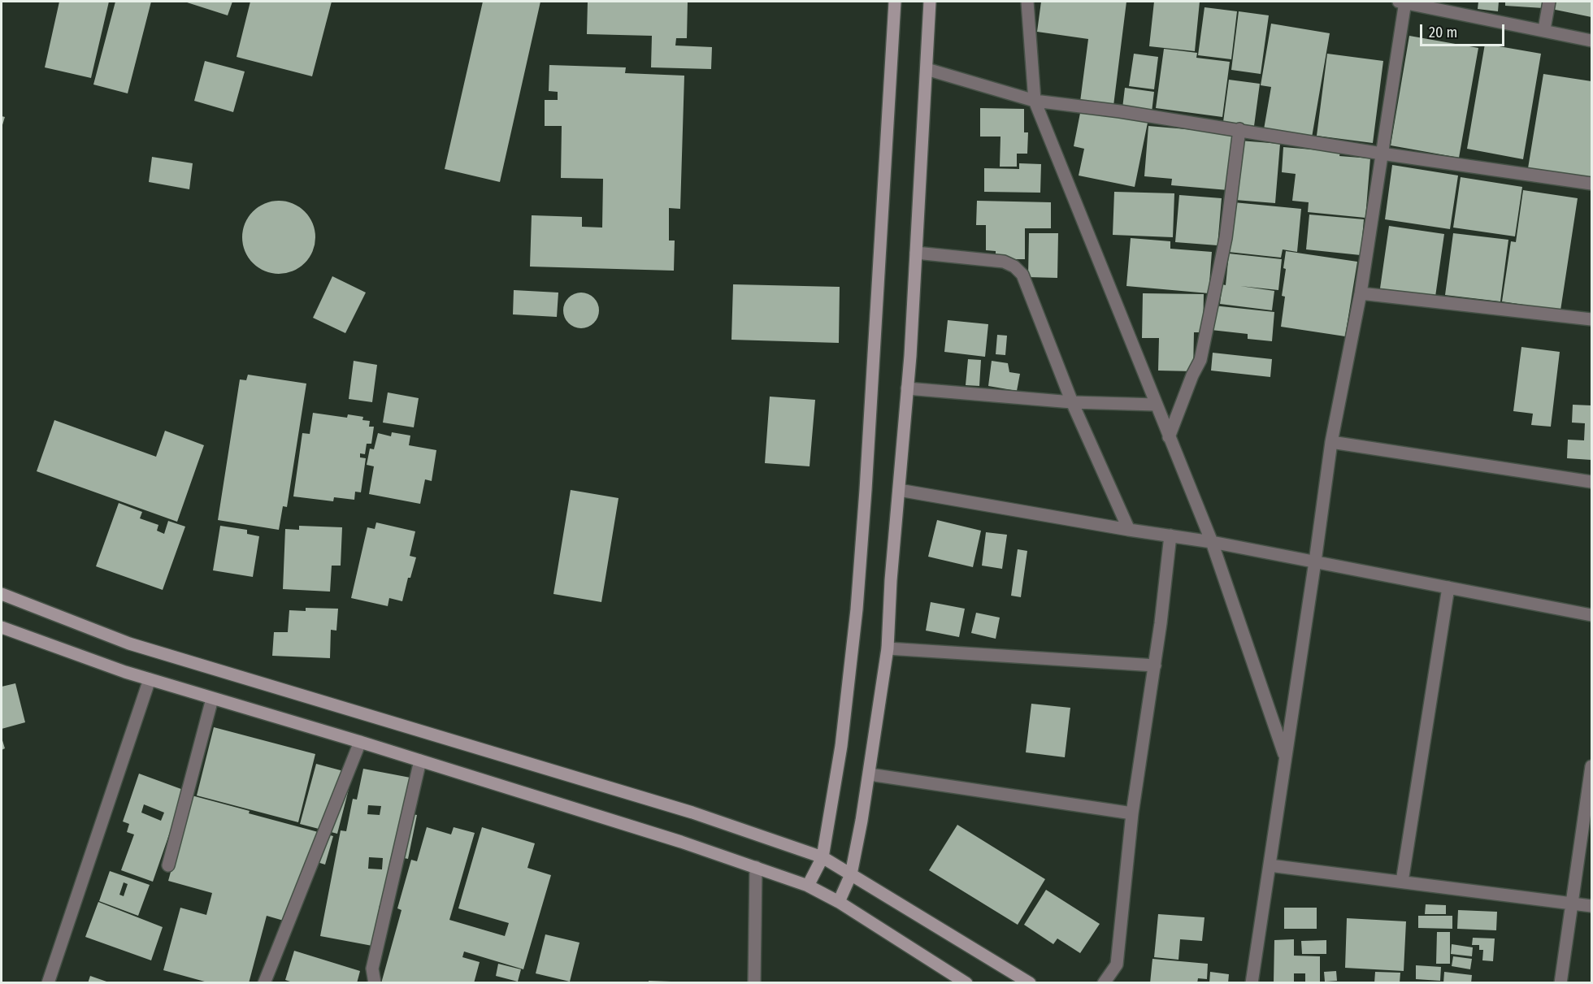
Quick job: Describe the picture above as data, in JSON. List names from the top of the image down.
{
  "scale_bar": "20 m"
}
